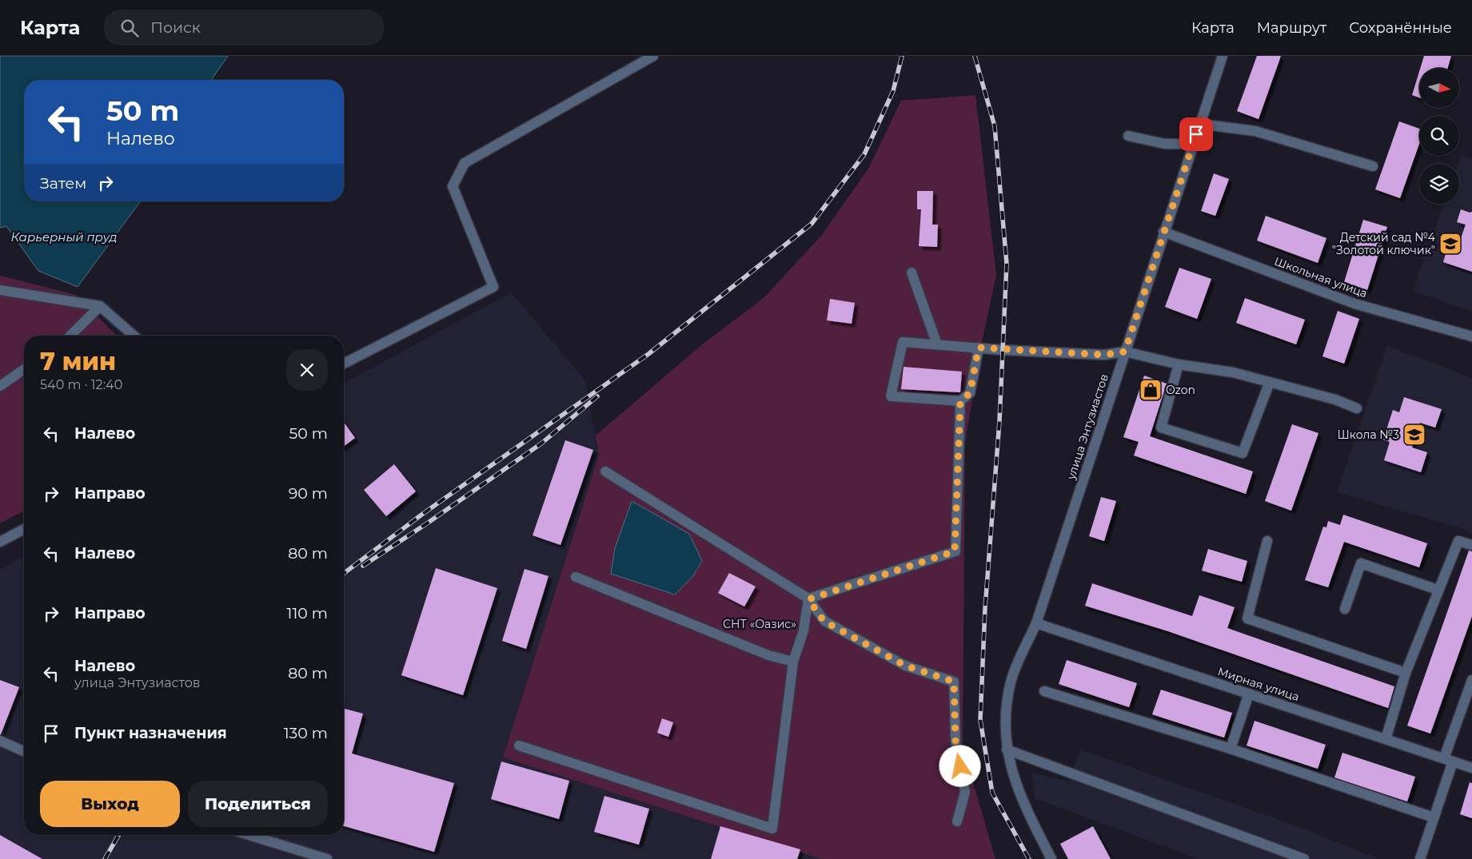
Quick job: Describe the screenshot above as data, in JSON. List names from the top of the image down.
{
  "streets": {
    "street": ["Школьная улица", "улица Энтузиастов", "Мирная улица"]
  },
  "crossings": [
    ["Школьная улица", "улица Энтузиастов"],
    ["улица Энтузиастов", "Мирная улица"]
  ],
  "water": ["Карьерный пруд"],
  "parks": ["СНТ «Оазис»"],
  "places": {
    "school or university": ["Детский сад №4 \"Золотой ключик\"", "Школа №3"],
    "shop": ["Ozon"]
  },
  "north": "right",
  "page": {
    "header": "Карта",
    "search": "Поиск",
    "nav": ["Карта", "Маршрут", "Сохранённые"],
    "turn": ["50 m", "Налево"],
    "then": "Затем",
    "heading": ["7 мин", "540 m · 12:40"],
    "list": [
      {
        "name": "Налево",
        "value": "50 m"
      },
      {
        "name": "Направо",
        "value": "90 m"
      },
      {
        "name": "Налево",
        "value": "80 m"
      },
      {
        "name": "Направо",
        "value": "110 m"
      },
      {
        "name": "Налево",
        "note": "улица Энтузиастов",
        "value": "80 m"
      },
      {
        "name": "Пункт назначения",
        "value": "130 m"
      }
    ],
    "buttons": ["Выход", "Поделиться"]
  }
}
